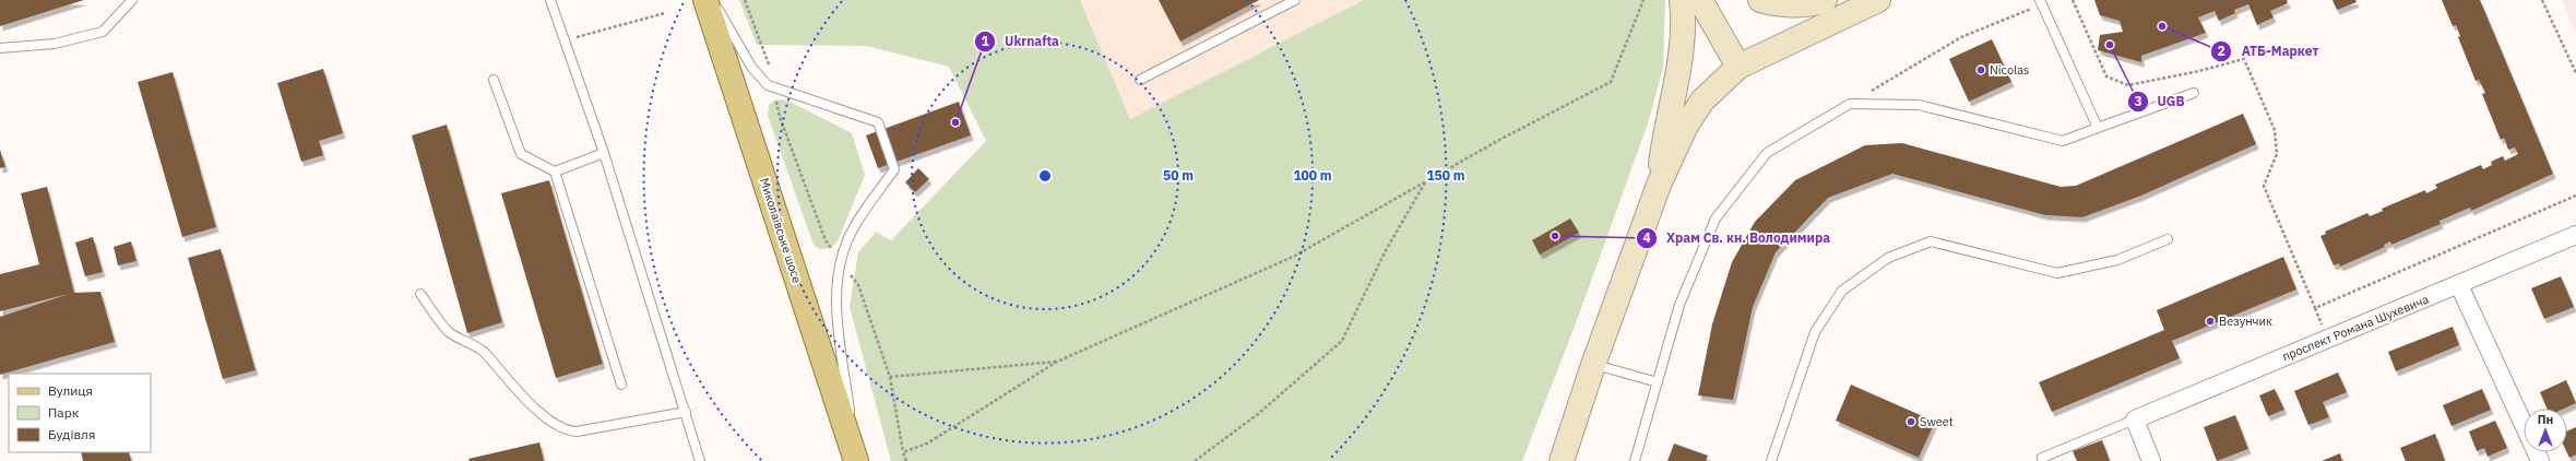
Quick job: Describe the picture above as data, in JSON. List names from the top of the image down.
{
  "streets": {
    "main road": ["Миколаївське шосе"],
    "street": ["проспект Романа Шухевича"]
  },
  "places": [
    "АТБ-Маркет",
    "UGB",
    "Nicolas",
    "Ukrnafta",
    "Храм Св. кн. Володимира",
    "Везунчик",
    "Sweet"
  ],
  "legend": ["Вулиця", "Парк", "Будівля"],
  "north": "top",
  "rings": ["50 m", "100 m", "150 m"]
}
